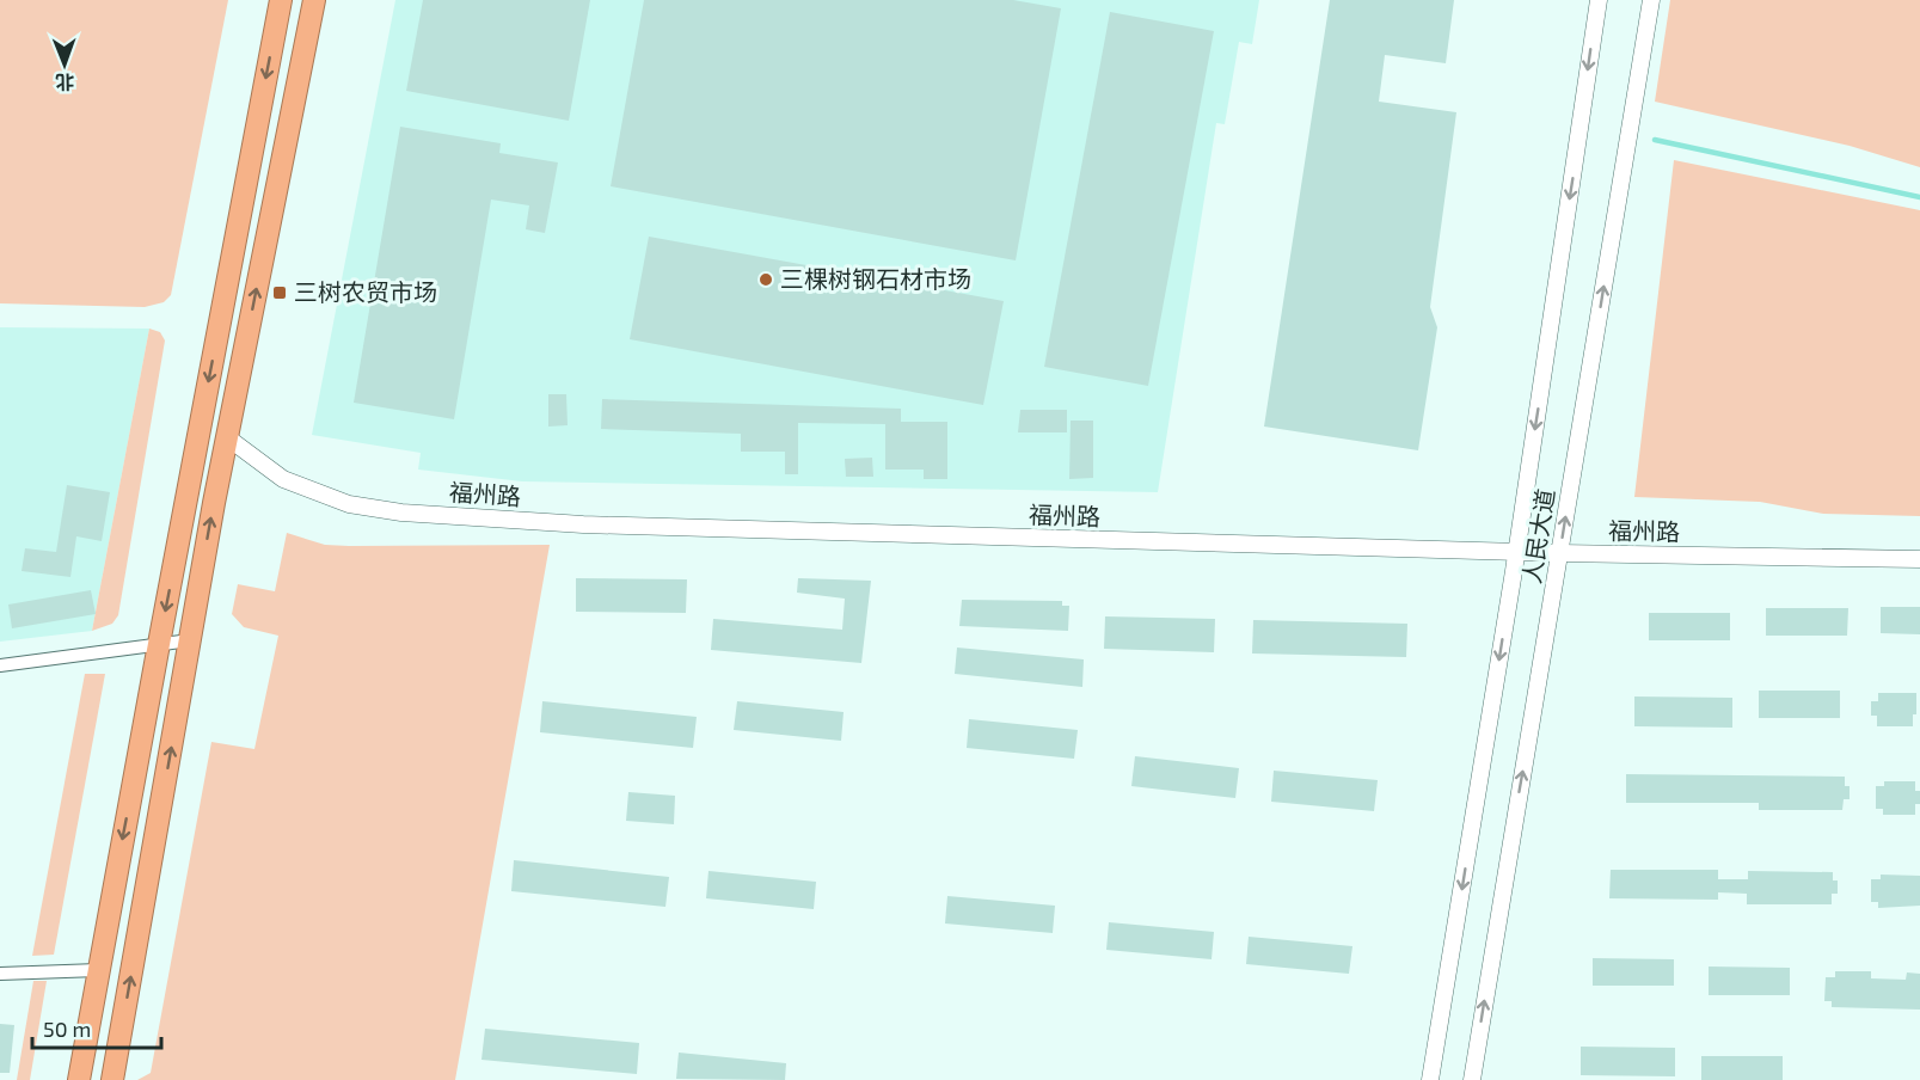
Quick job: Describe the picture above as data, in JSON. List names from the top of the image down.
{
  "streets": {
    "street": ["福州路", "人民大道"]
  },
  "crossings": [
    ["福州路", "人民大道"]
  ],
  "places": {
    "other": ["三棵树钢石材市场"],
    "transit": ["三树农贸市场"]
  },
  "scale_bar": "50 m",
  "north": "bottom"
}
